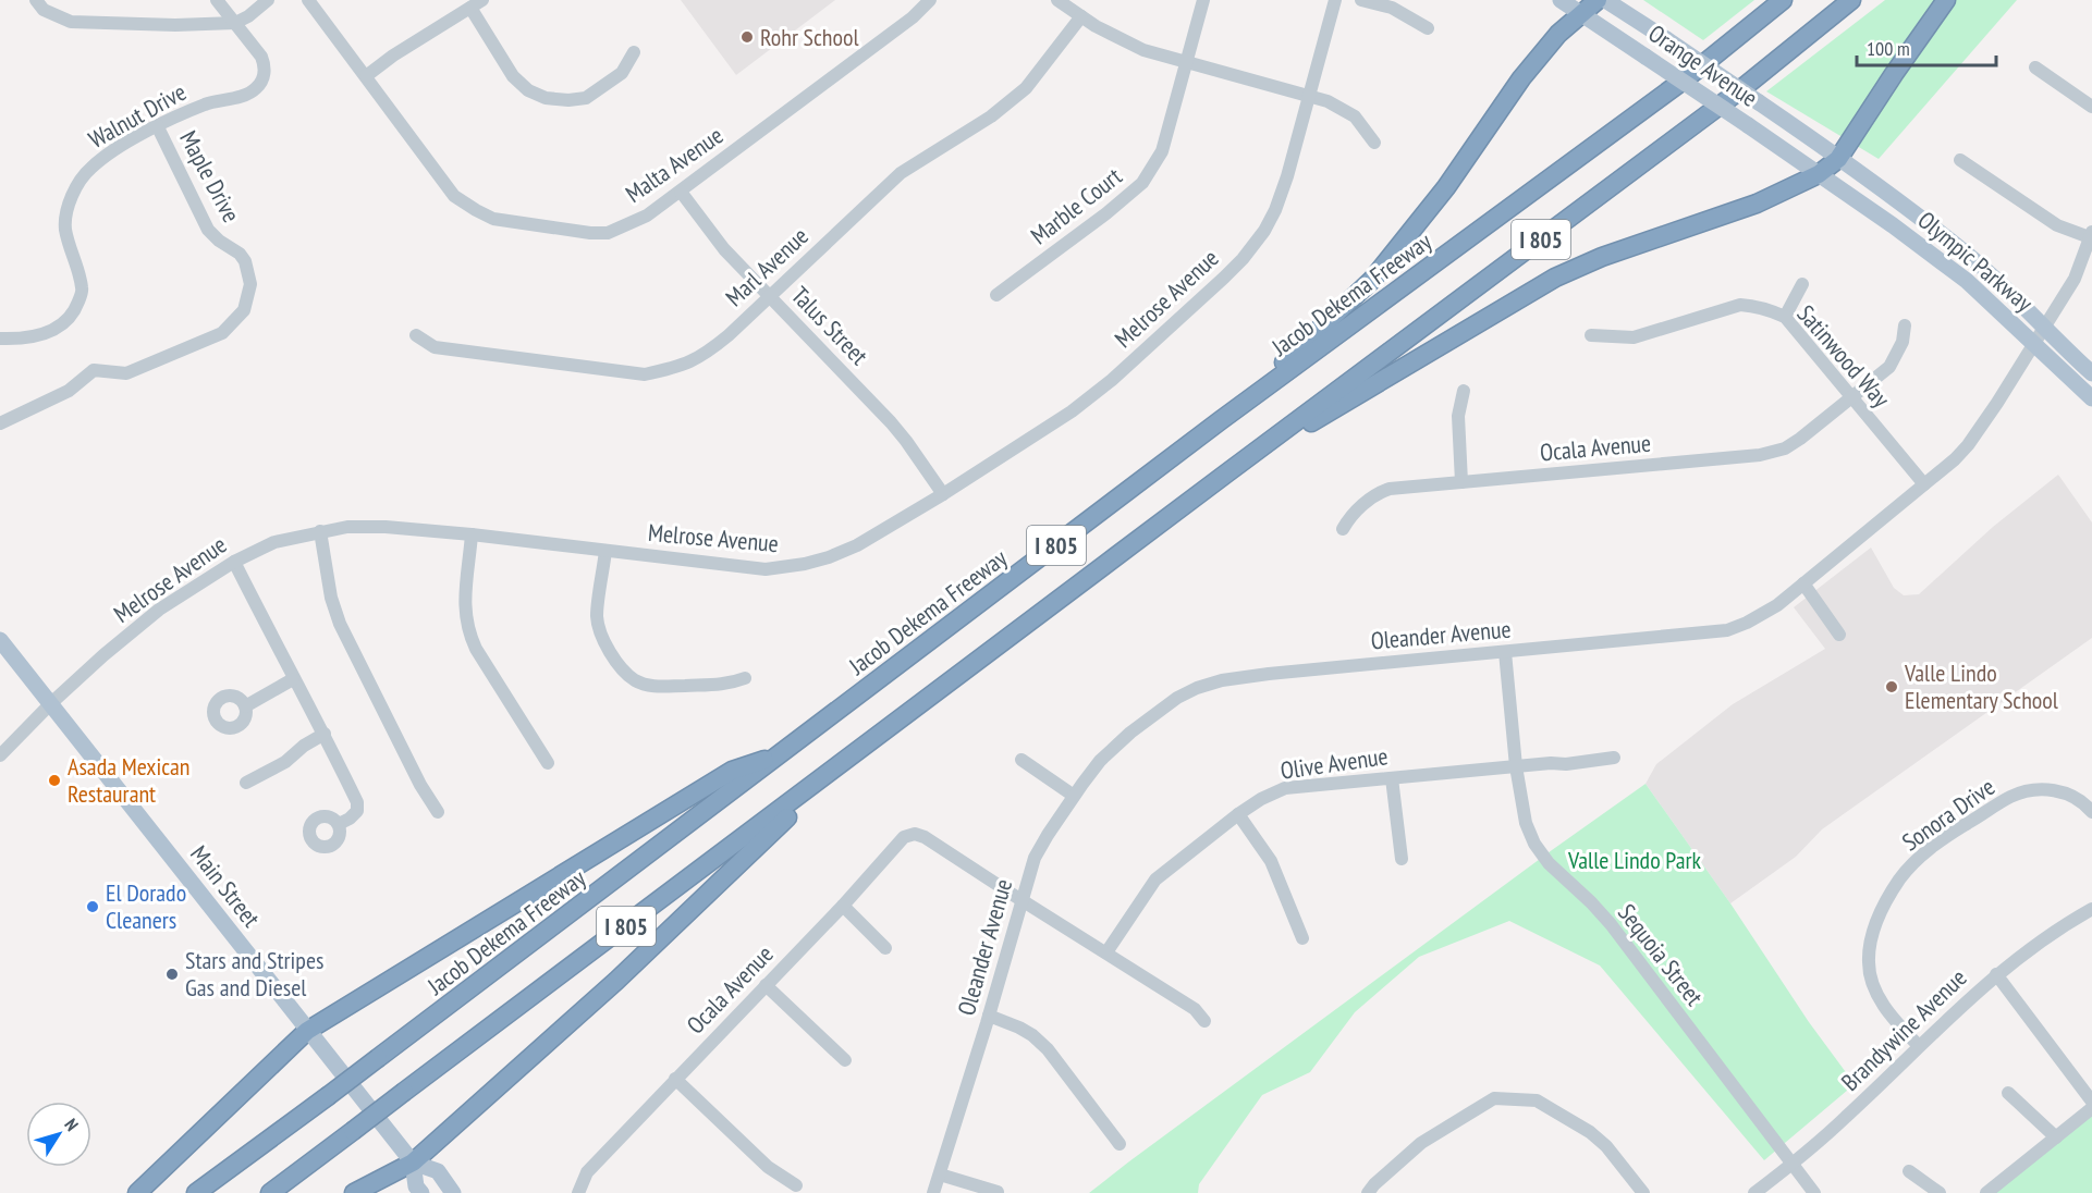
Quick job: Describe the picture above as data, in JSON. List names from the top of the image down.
{
  "streets": {
    "highway": ["I 805", "Jacob Dekema Freeway"],
    "main road": ["Orange Avenue", "Olympic Parkway", "Main Street"],
    "street": [
      "Walnut Drive",
      "Malta Avenue",
      "Maple Drive",
      "Marble Court",
      "Marl Avenue",
      "Melrose Avenue",
      "Talus Street",
      "Satinwood Way",
      "Ocala Avenue",
      "Oleander Avenue",
      "Olive Avenue",
      "Sonora Drive",
      "Sequoia Street",
      "Brandywine Avenue"
    ]
  },
  "crossings": [
    ["Orange Avenue", "Olympic Parkway"],
    ["Walnut Drive", "Maple Drive"],
    ["Malta Avenue", "Talus Street"],
    ["Olympic Parkway", "Oleander Avenue"],
    ["Marl Avenue", "Talus Street"],
    ["Melrose Avenue", "Talus Street"],
    ["Melrose Avenue", "Main Street"],
    ["Satinwood Way", "Ocala Avenue"],
    ["Satinwood Way", "Oleander Avenue"],
    ["Ocala Avenue", "Oleander Avenue"],
    ["Oleander Avenue", "Sequoia Street"],
    ["Olive Avenue", "Sequoia Street"],
    ["Sonora Drive", "Brandywine Avenue"],
    ["Sequoia Street", "Brandywine Avenue"]
  ],
  "parks": ["Valle Lindo Park"],
  "places": [
    "Rohr School",
    "Valle Lindo Elementary School",
    "Asada Mexican Restaurant",
    "El Dorado Cleaners",
    "Stars and Stripes Gas and Diesel"
  ],
  "scale_bar": "100 m",
  "north": "top right"
}
